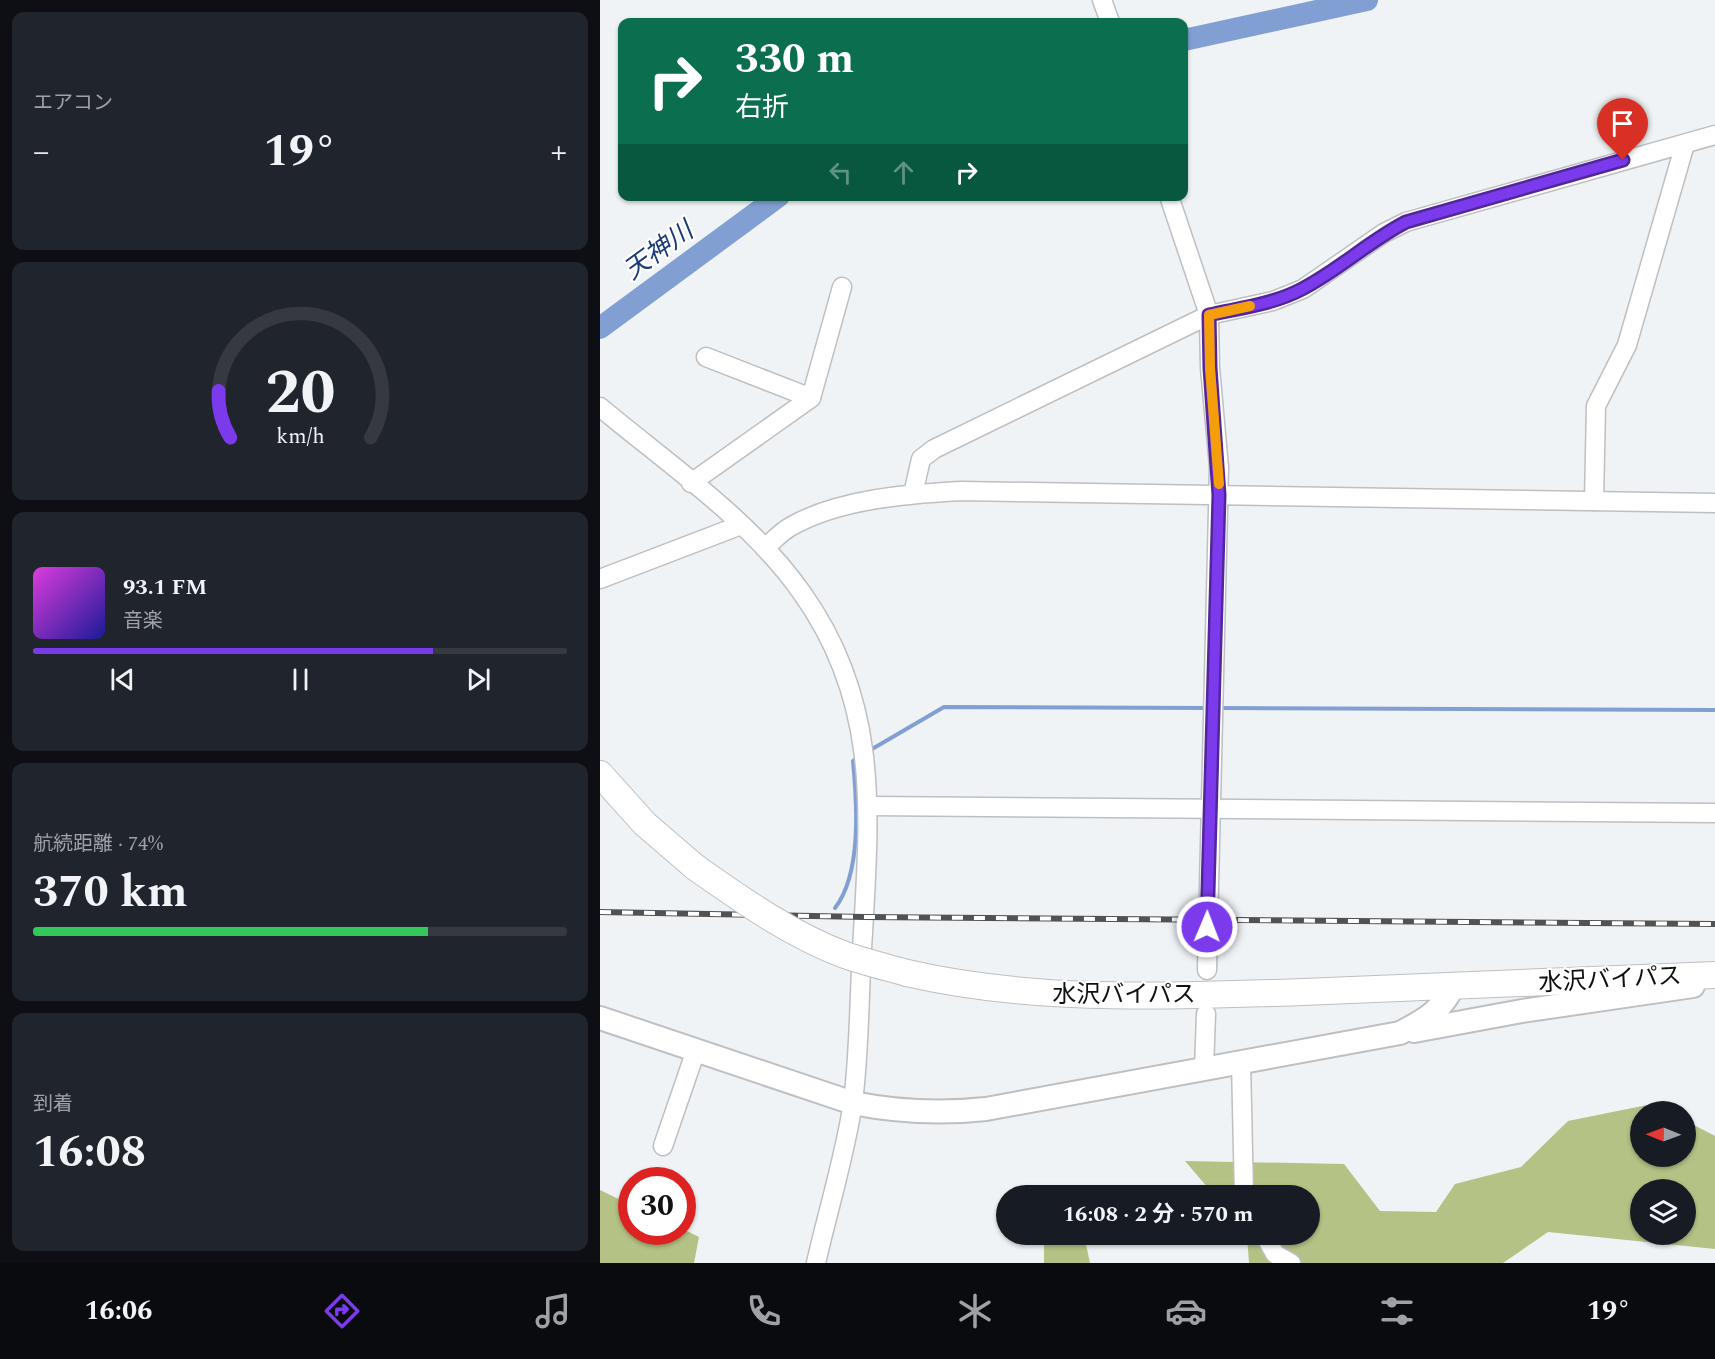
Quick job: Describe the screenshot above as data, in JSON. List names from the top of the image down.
{
  "streets": {
    "highway": ["水沢バイパス"]
  },
  "water": ["天神川"],
  "north": "left",
  "page": {
    "tile": [
      "エアコン",
      ["航続距離 · 74%", "370 km"],
      ["到着", "16:08"]
    ],
    "turn": ["330 m", "右折"],
    "heat": ["−", "19°", "+"],
    "song": ["93.1 FM", "音楽"],
    "limit": "30",
    "trip": "16:08 · 2 分 · 570 m",
    "tabs": ["16:06", "19°"],
    "gauge": ["20", "km/h"]
  }
}
